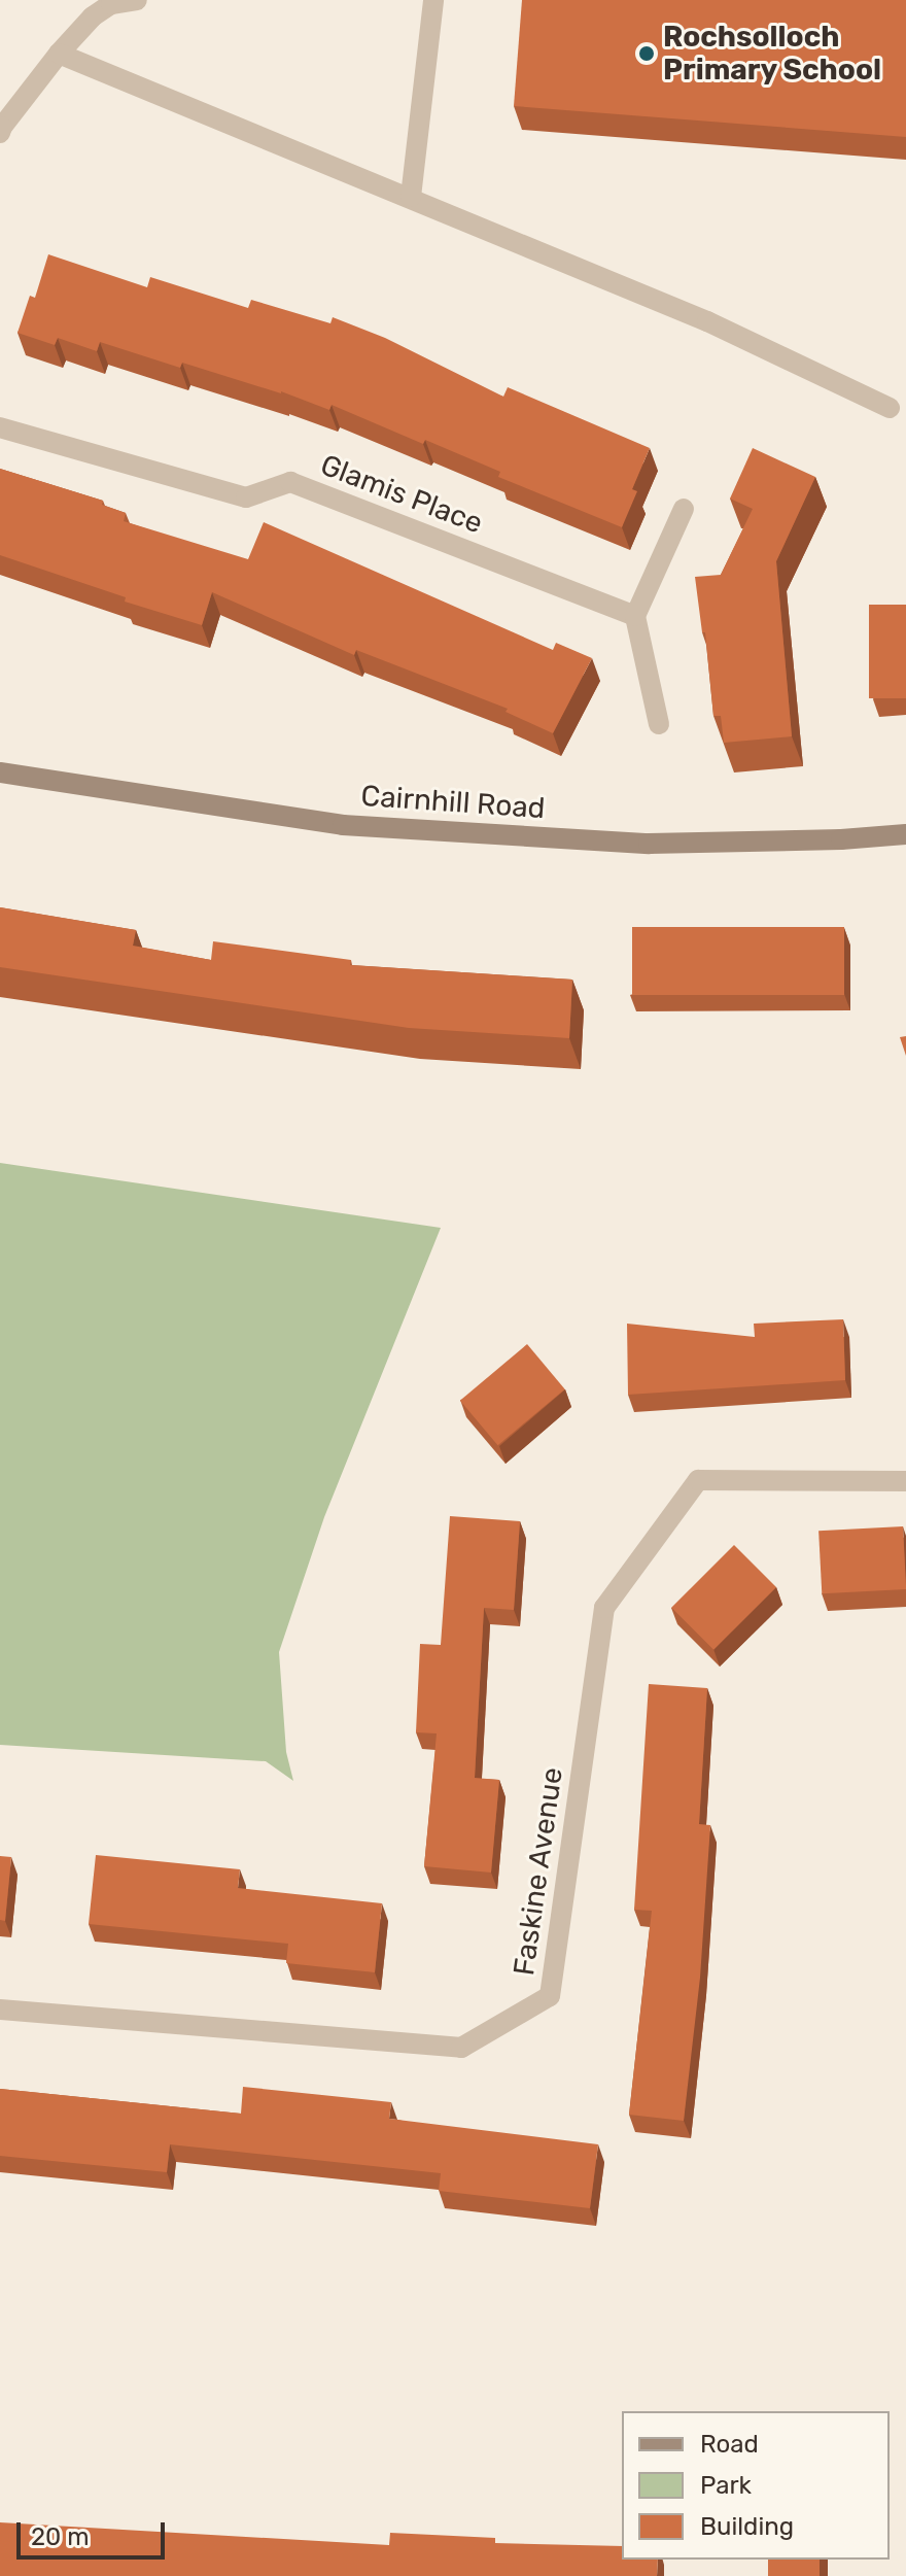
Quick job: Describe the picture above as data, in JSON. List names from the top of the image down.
{
  "streets": {
    "main road": ["Cairnhill Road"],
    "street": ["Glamis Place", "Faskine Avenue"]
  },
  "places": ["Rochsolloch Primary School"],
  "legend": ["Road", "Park", "Building"],
  "scale_bar": "20 m"
}
